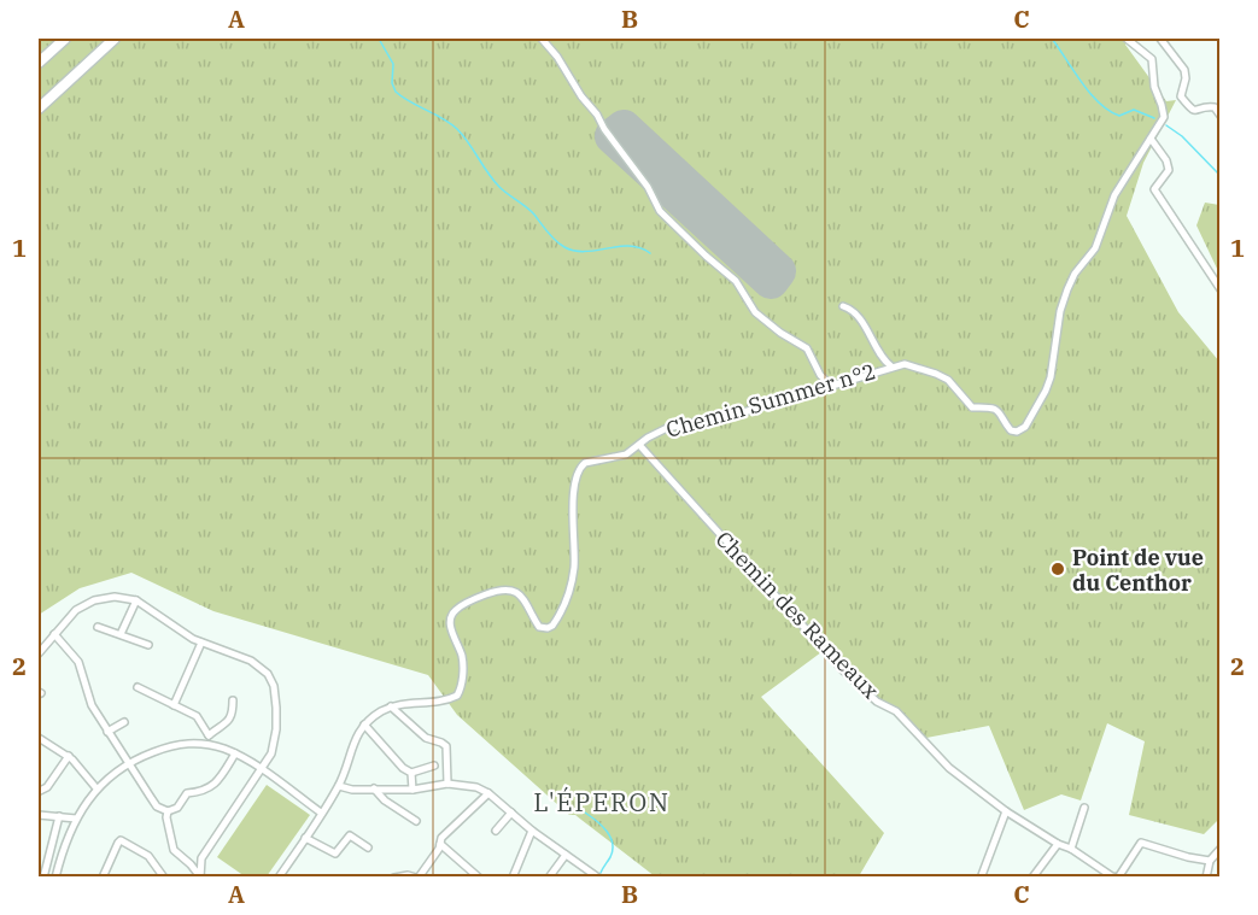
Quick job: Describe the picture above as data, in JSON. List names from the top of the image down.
{
  "streets": {
    "street": ["Chemin Summer n°2", "Chemin des Rameaux"]
  },
  "crossings": [
    ["Chemin Summer n°2", "Chemin des Rameaux"]
  ],
  "districts": ["L'ÉPERON"],
  "places": ["Point de vue du Centhor"],
  "grid": {
    "columns": ["A", "B", "C"],
    "rows": ["1", "2"]
  }
}
